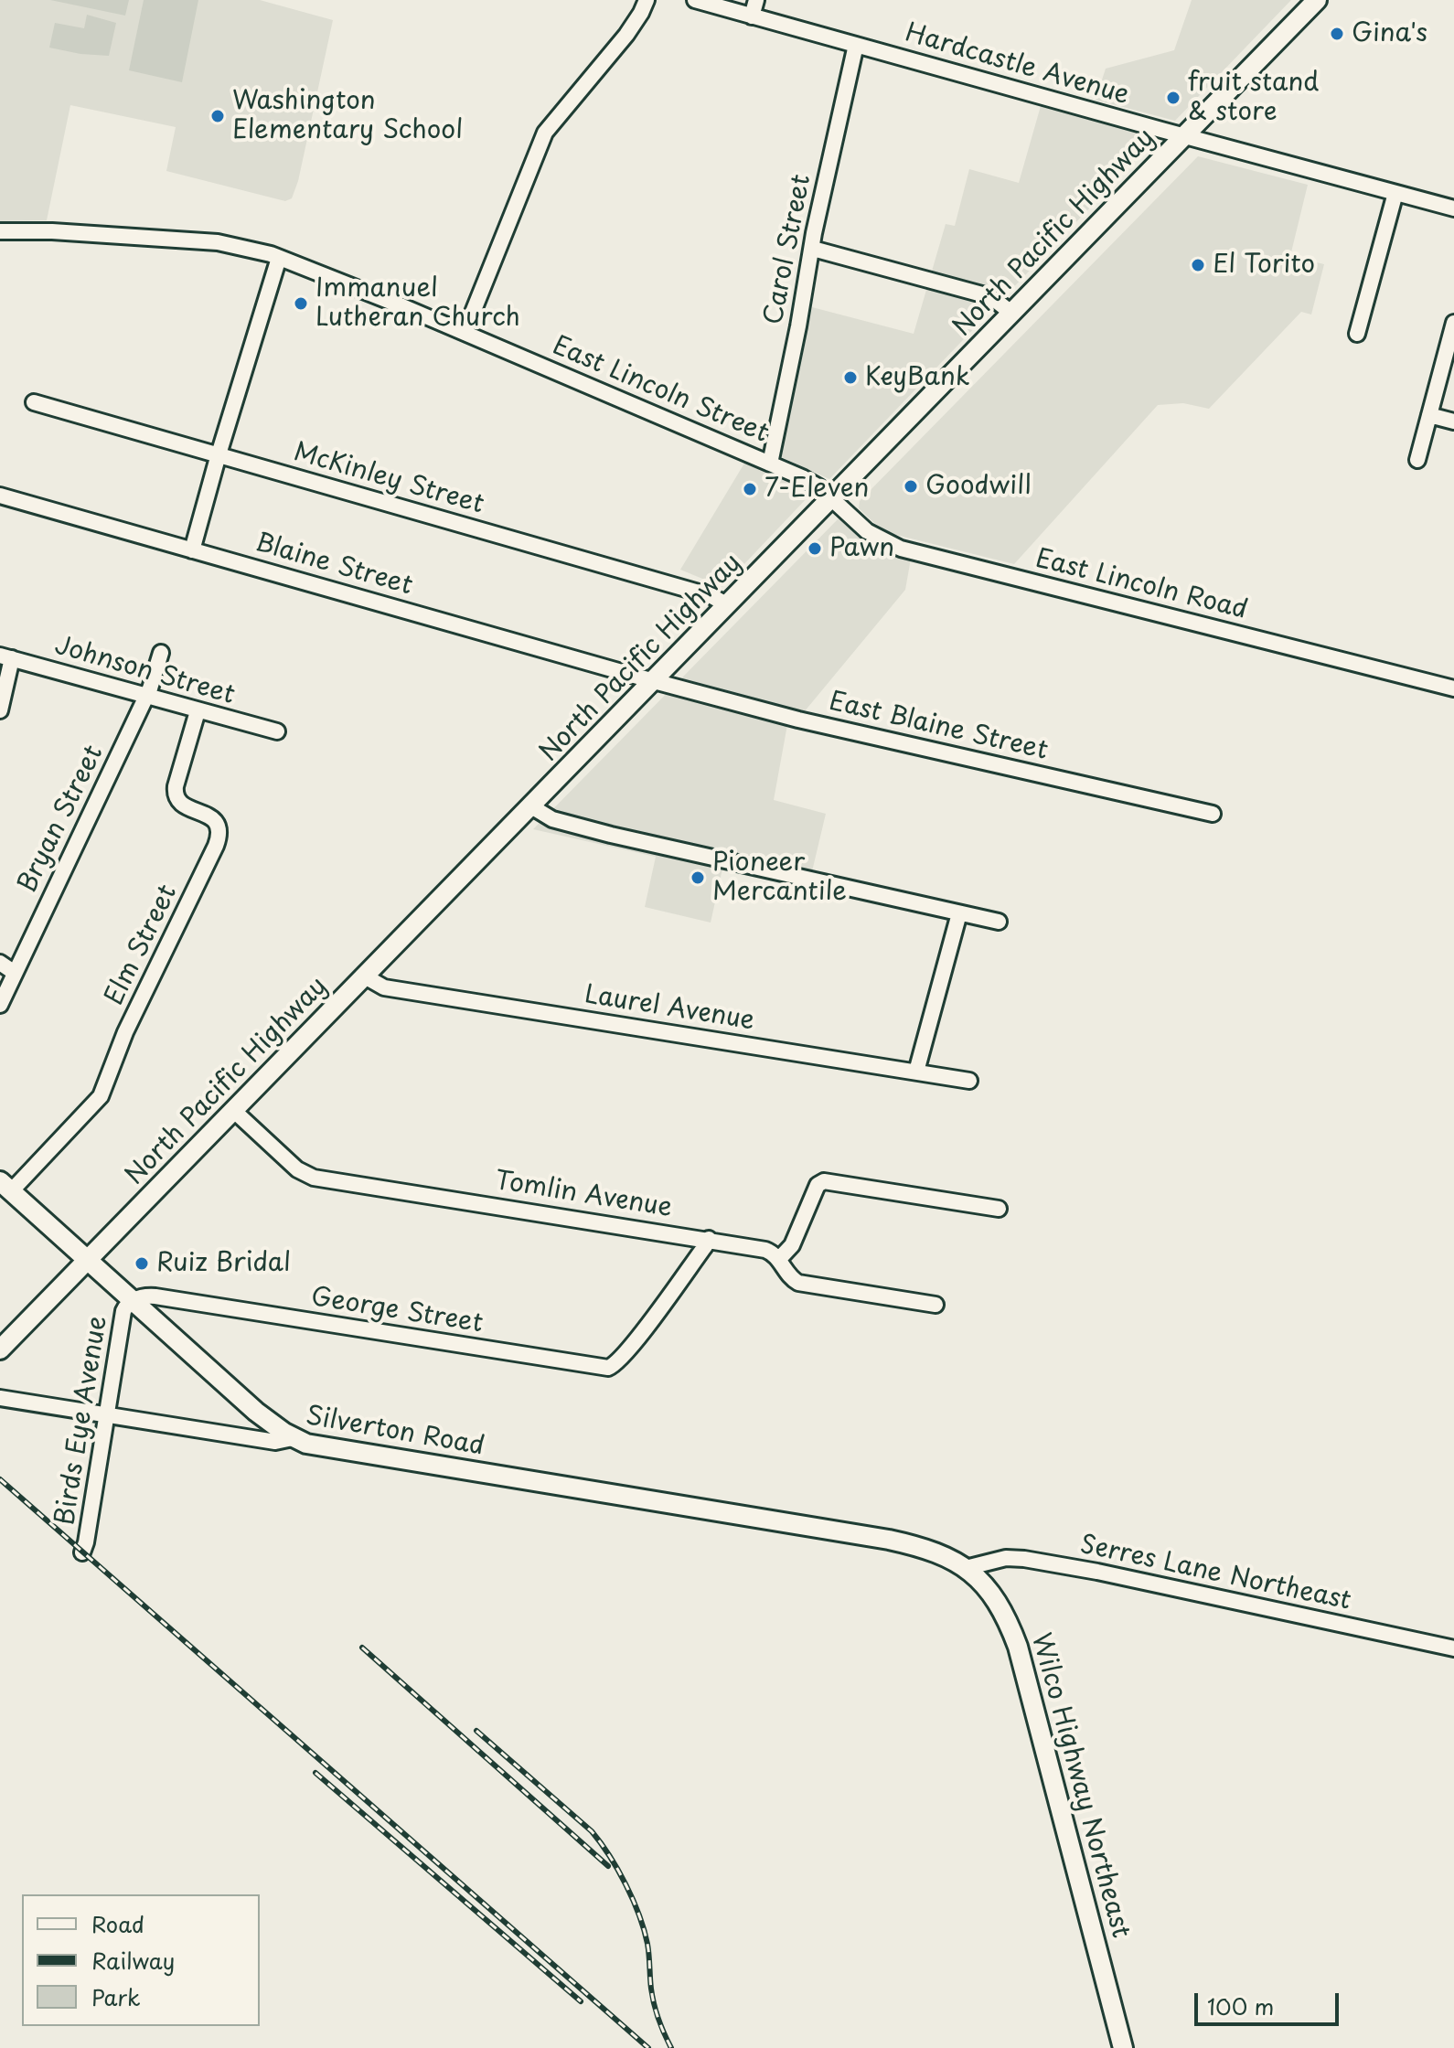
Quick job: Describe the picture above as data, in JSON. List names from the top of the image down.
{
  "streets": {
    "main road": ["North Pacific Highway", "Silverton Road", "Wilco Highway Northeast"],
    "street": [
      "Hardcastle Avenue",
      "Carol Street",
      "East Lincoln Street",
      "McKinley Street",
      "Blaine Street",
      "East Lincoln Road",
      "Johnson Street",
      "East Blaine Street",
      "Bryan Street",
      "Elm Street",
      "Laurel Avenue",
      "Tomlin Avenue",
      "George Street",
      "Birds Eye Avenue",
      "Serres Lane Northeast"
    ]
  },
  "crossings": [
    ["Hardcastle Avenue", "North Pacific Highway"],
    ["Hardcastle Avenue", "Carol Street"],
    ["North Pacific Highway", "East Lincoln Street"],
    ["North Pacific Highway", "McKinley Street"],
    ["North Pacific Highway", "Blaine Street"],
    ["North Pacific Highway", "East Lincoln Road"],
    ["North Pacific Highway", "East Blaine Street"],
    ["North Pacific Highway", "Laurel Avenue"],
    ["North Pacific Highway", "Tomlin Avenue"],
    ["Carol Street", "East Lincoln Street"],
    ["East Lincoln Street", "East Lincoln Road"],
    ["Blaine Street", "East Blaine Street"],
    ["Johnson Street", "Bryan Street"],
    ["Johnson Street", "Elm Street"],
    ["Tomlin Avenue", "George Street"],
    ["George Street", "Birds Eye Avenue"],
    ["Birds Eye Avenue", "Silverton Road"],
    ["Silverton Road", "Wilco Highway Northeast"],
    ["Serres Lane Northeast", "Wilco Highway Northeast"]
  ],
  "places": [
    "Gina's",
    "fruit stand & store",
    "Washington Elementary School",
    "El Torito",
    "Immanuel Lutheran Church",
    "KeyBank",
    "Goodwill",
    "7-Eleven",
    "Pawn",
    "Pioneer Mercantile",
    "Ruiz Bridal"
  ],
  "legend": ["Road", "Railway", "Park"],
  "scale_bar": "100 m"
}
